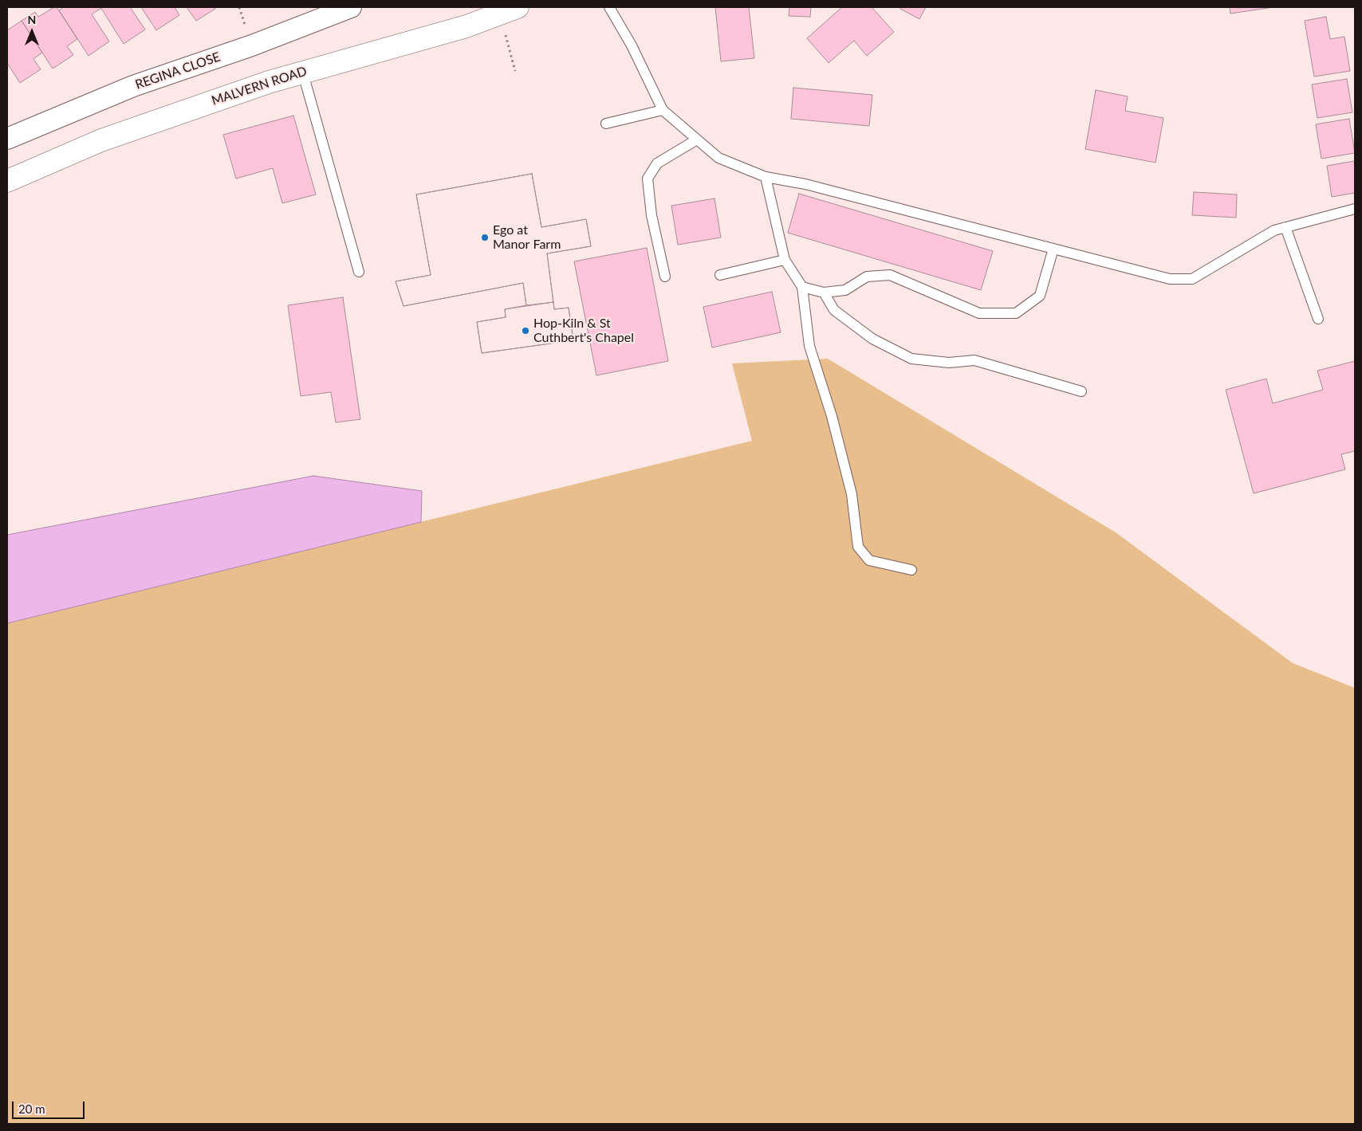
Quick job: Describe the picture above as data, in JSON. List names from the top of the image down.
{
  "streets": {
    "main road": ["MALVERN ROAD"],
    "street": ["REGINA CLOSE"]
  },
  "places": ["Ego at Manor Farm", "Hop-Kiln & St Cuthbert's Chapel"],
  "scale_bar": "20 m",
  "north": "top"
}
